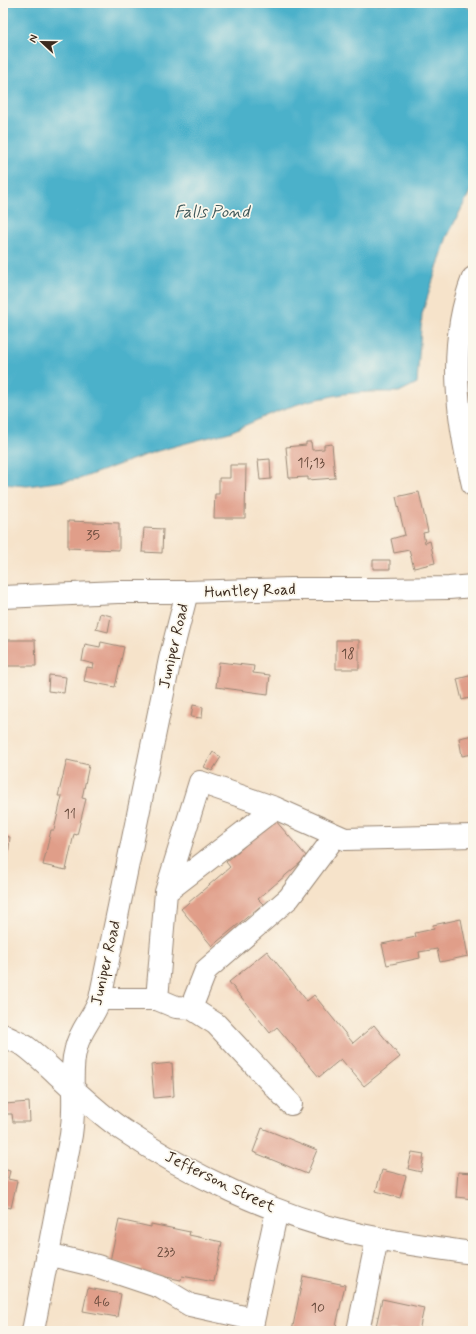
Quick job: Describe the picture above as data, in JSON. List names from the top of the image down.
{
  "streets": {
    "street": ["Huntley Road", "Juniper Road", "Jefferson Street"]
  },
  "crossings": [
    ["Huntley Road", "Juniper Road"],
    ["Juniper Road", "Jefferson Street"]
  ],
  "water": ["Falls Pond"],
  "house_numbers": [
    "11;13",
    "35",
    "18",
    "11",
    "233",
    "46",
    "10"
  ],
  "north": "left"
}
